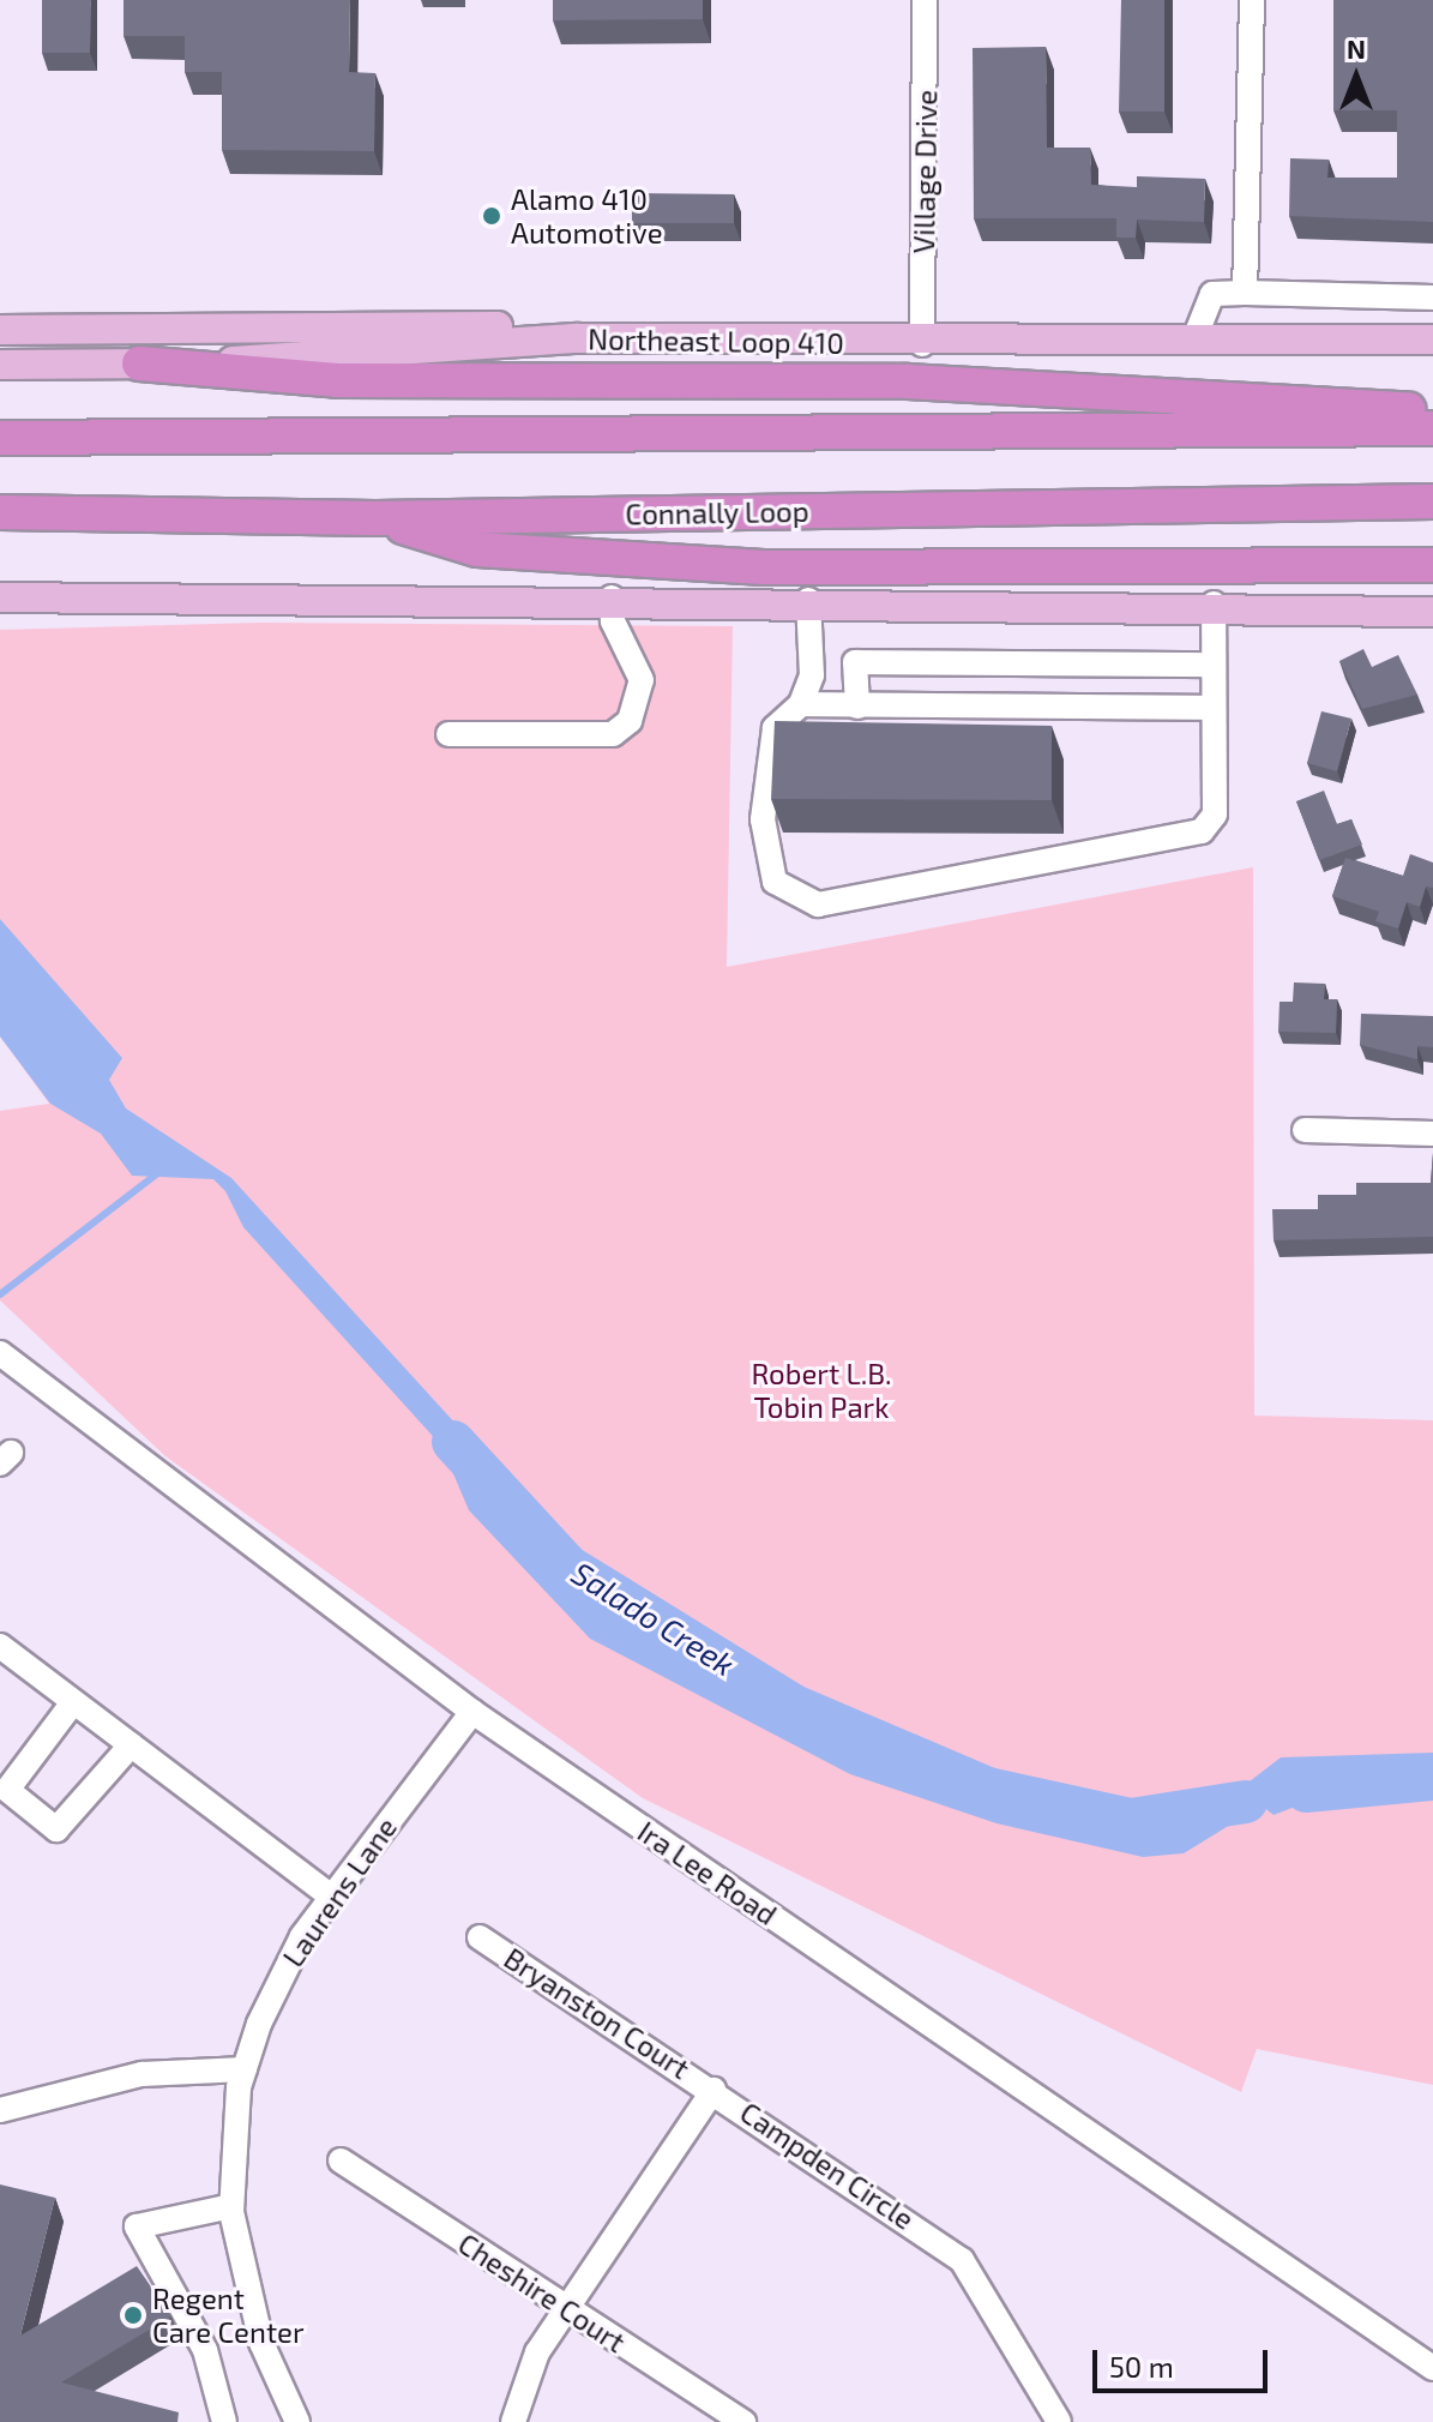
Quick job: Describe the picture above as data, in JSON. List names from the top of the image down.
{
  "streets": {
    "highway": ["Connally Loop"],
    "main road": ["Northeast Loop 410"],
    "street": [
      "Village Drive",
      "Ira Lee Road",
      "Laurens Lane",
      "Bryanston Court",
      "Campden Circle",
      "Cheshire Court"
    ]
  },
  "crossings": [
    ["Village Drive", "Northeast Loop 410"],
    ["Ira Lee Road", "Laurens Lane"],
    ["Bryanston Court", "Campden Circle"],
    ["Campden Circle", "Cheshire Court"]
  ],
  "water": ["Salado Creek"],
  "parks": ["Robert L.B. Tobin Park"],
  "places": ["Alamo 410 Automotive", "Regent Care Center"],
  "scale_bar": "50 m",
  "north": "top"
}
